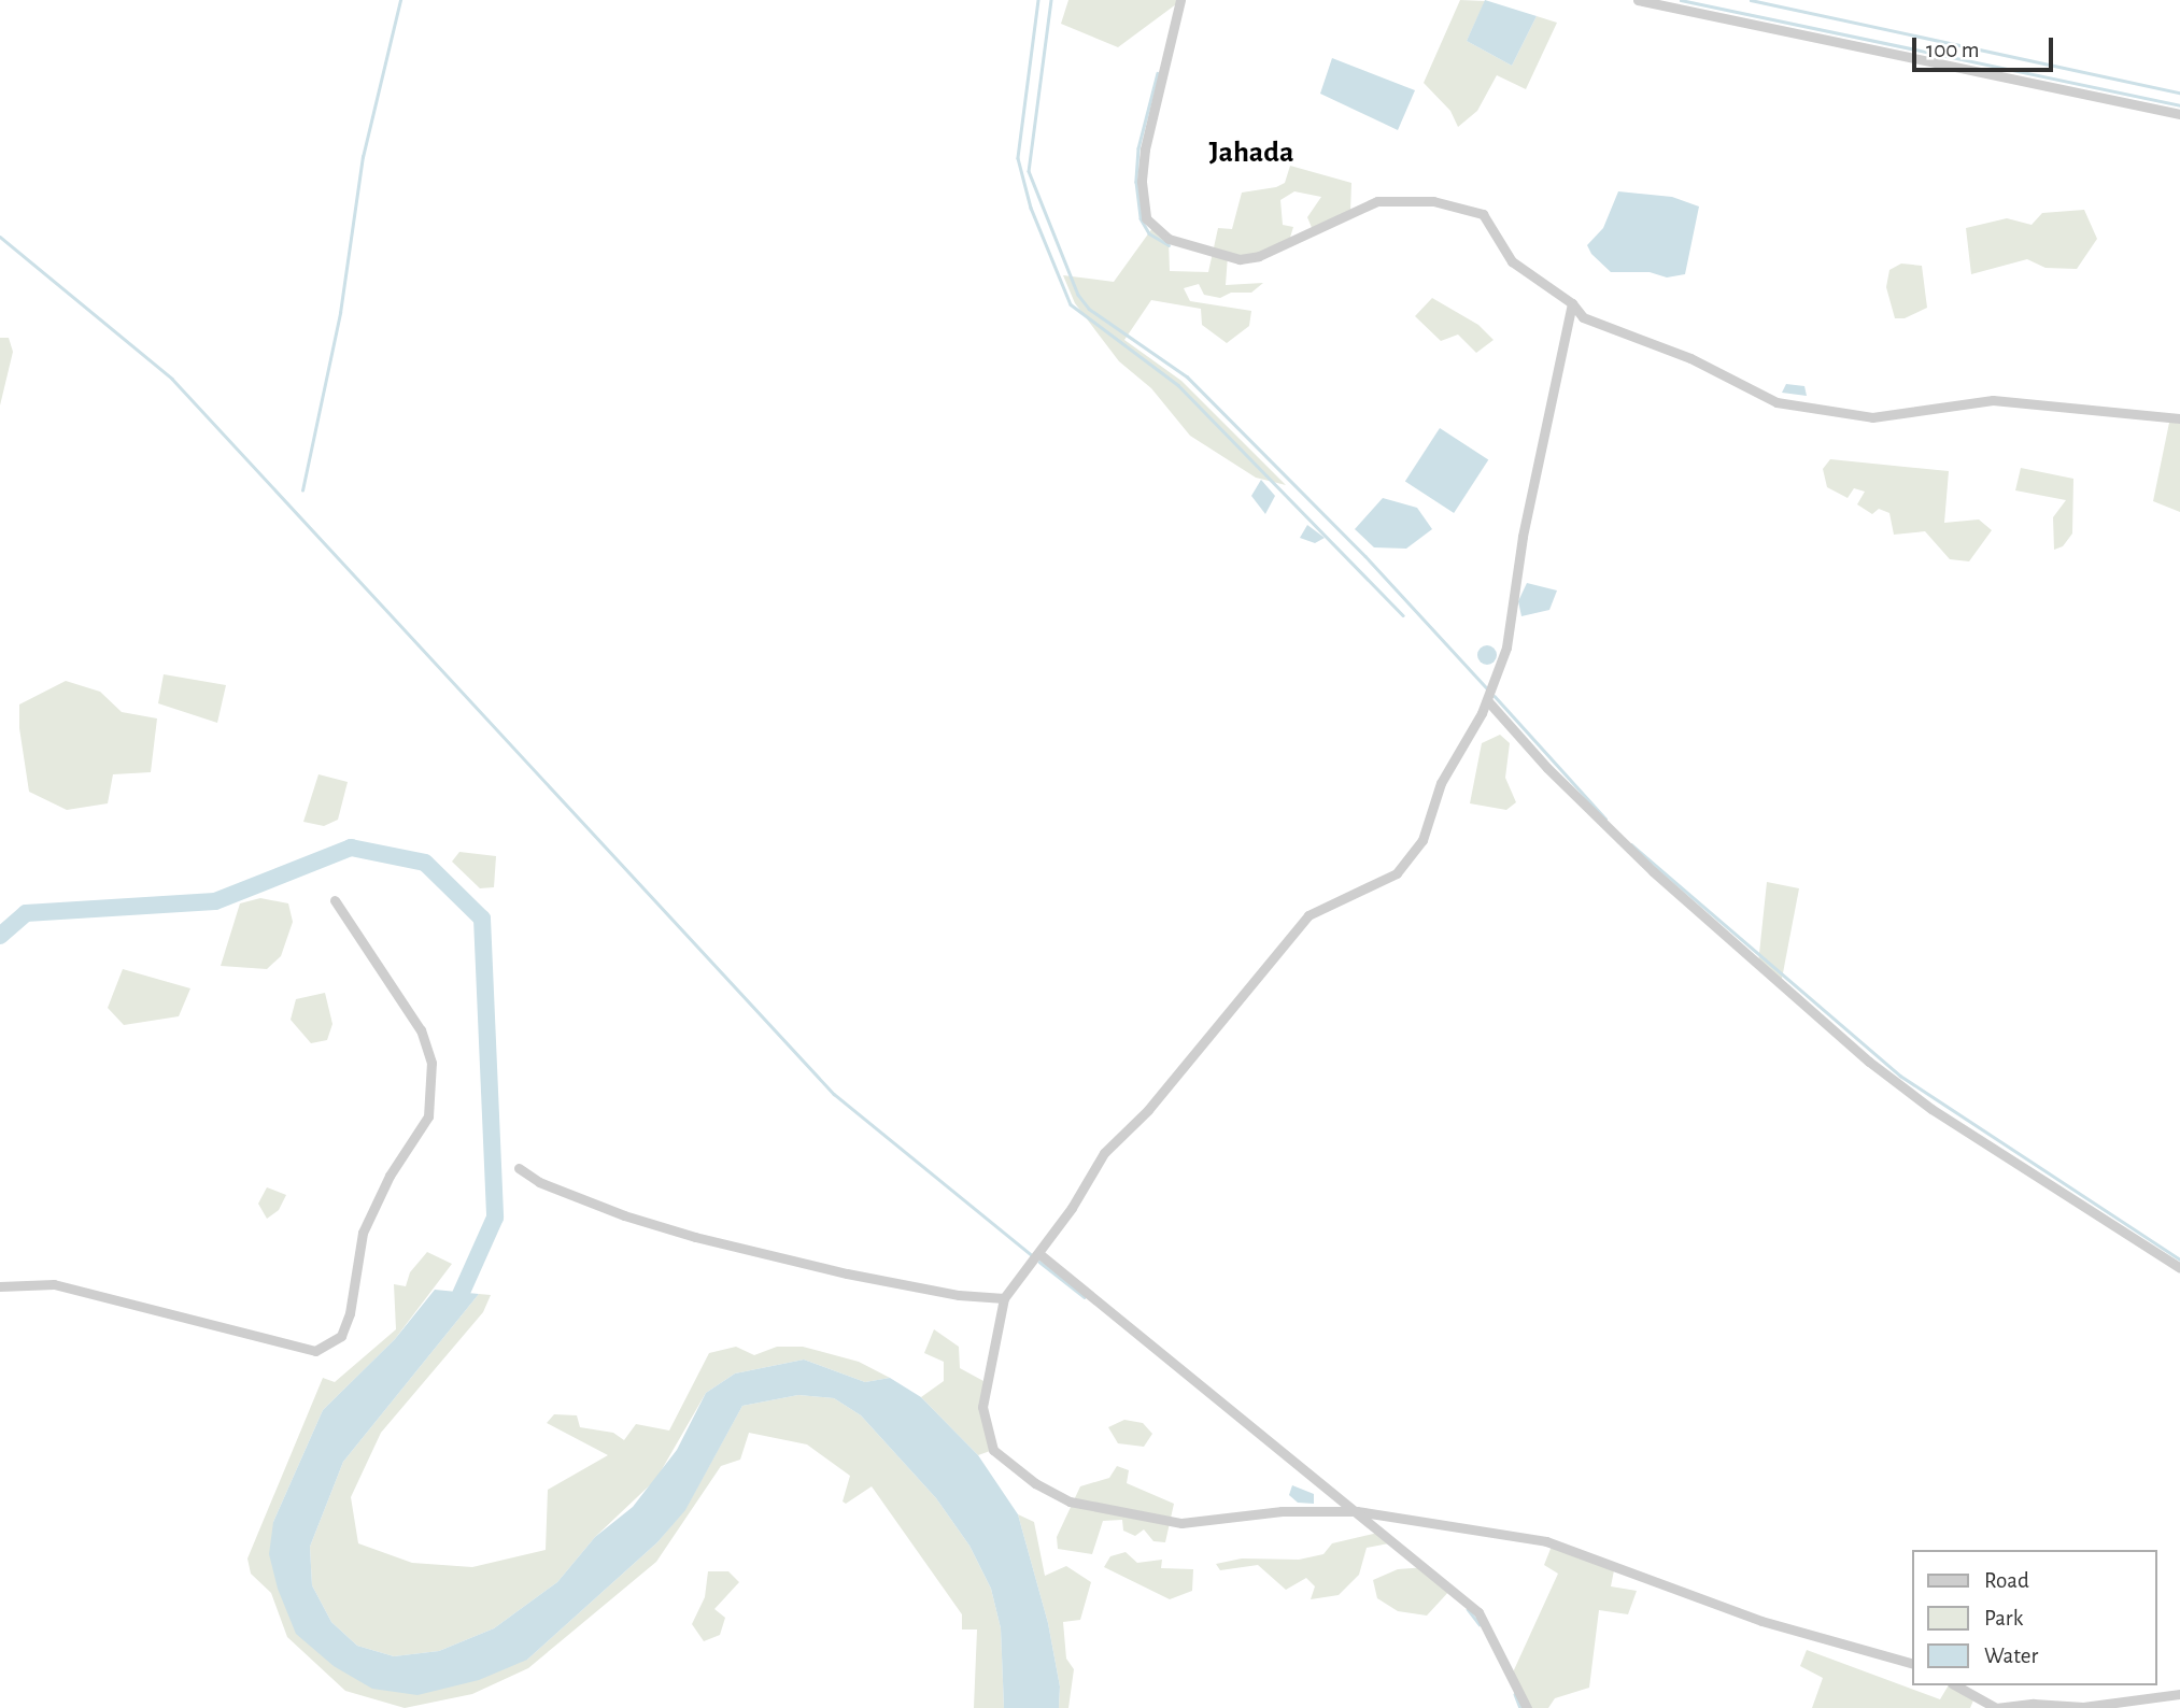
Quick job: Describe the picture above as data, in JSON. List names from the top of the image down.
{
  "districts": ["Jahada"],
  "legend": ["Road", "Park", "Water"],
  "scale_bar": "100 m"
}
